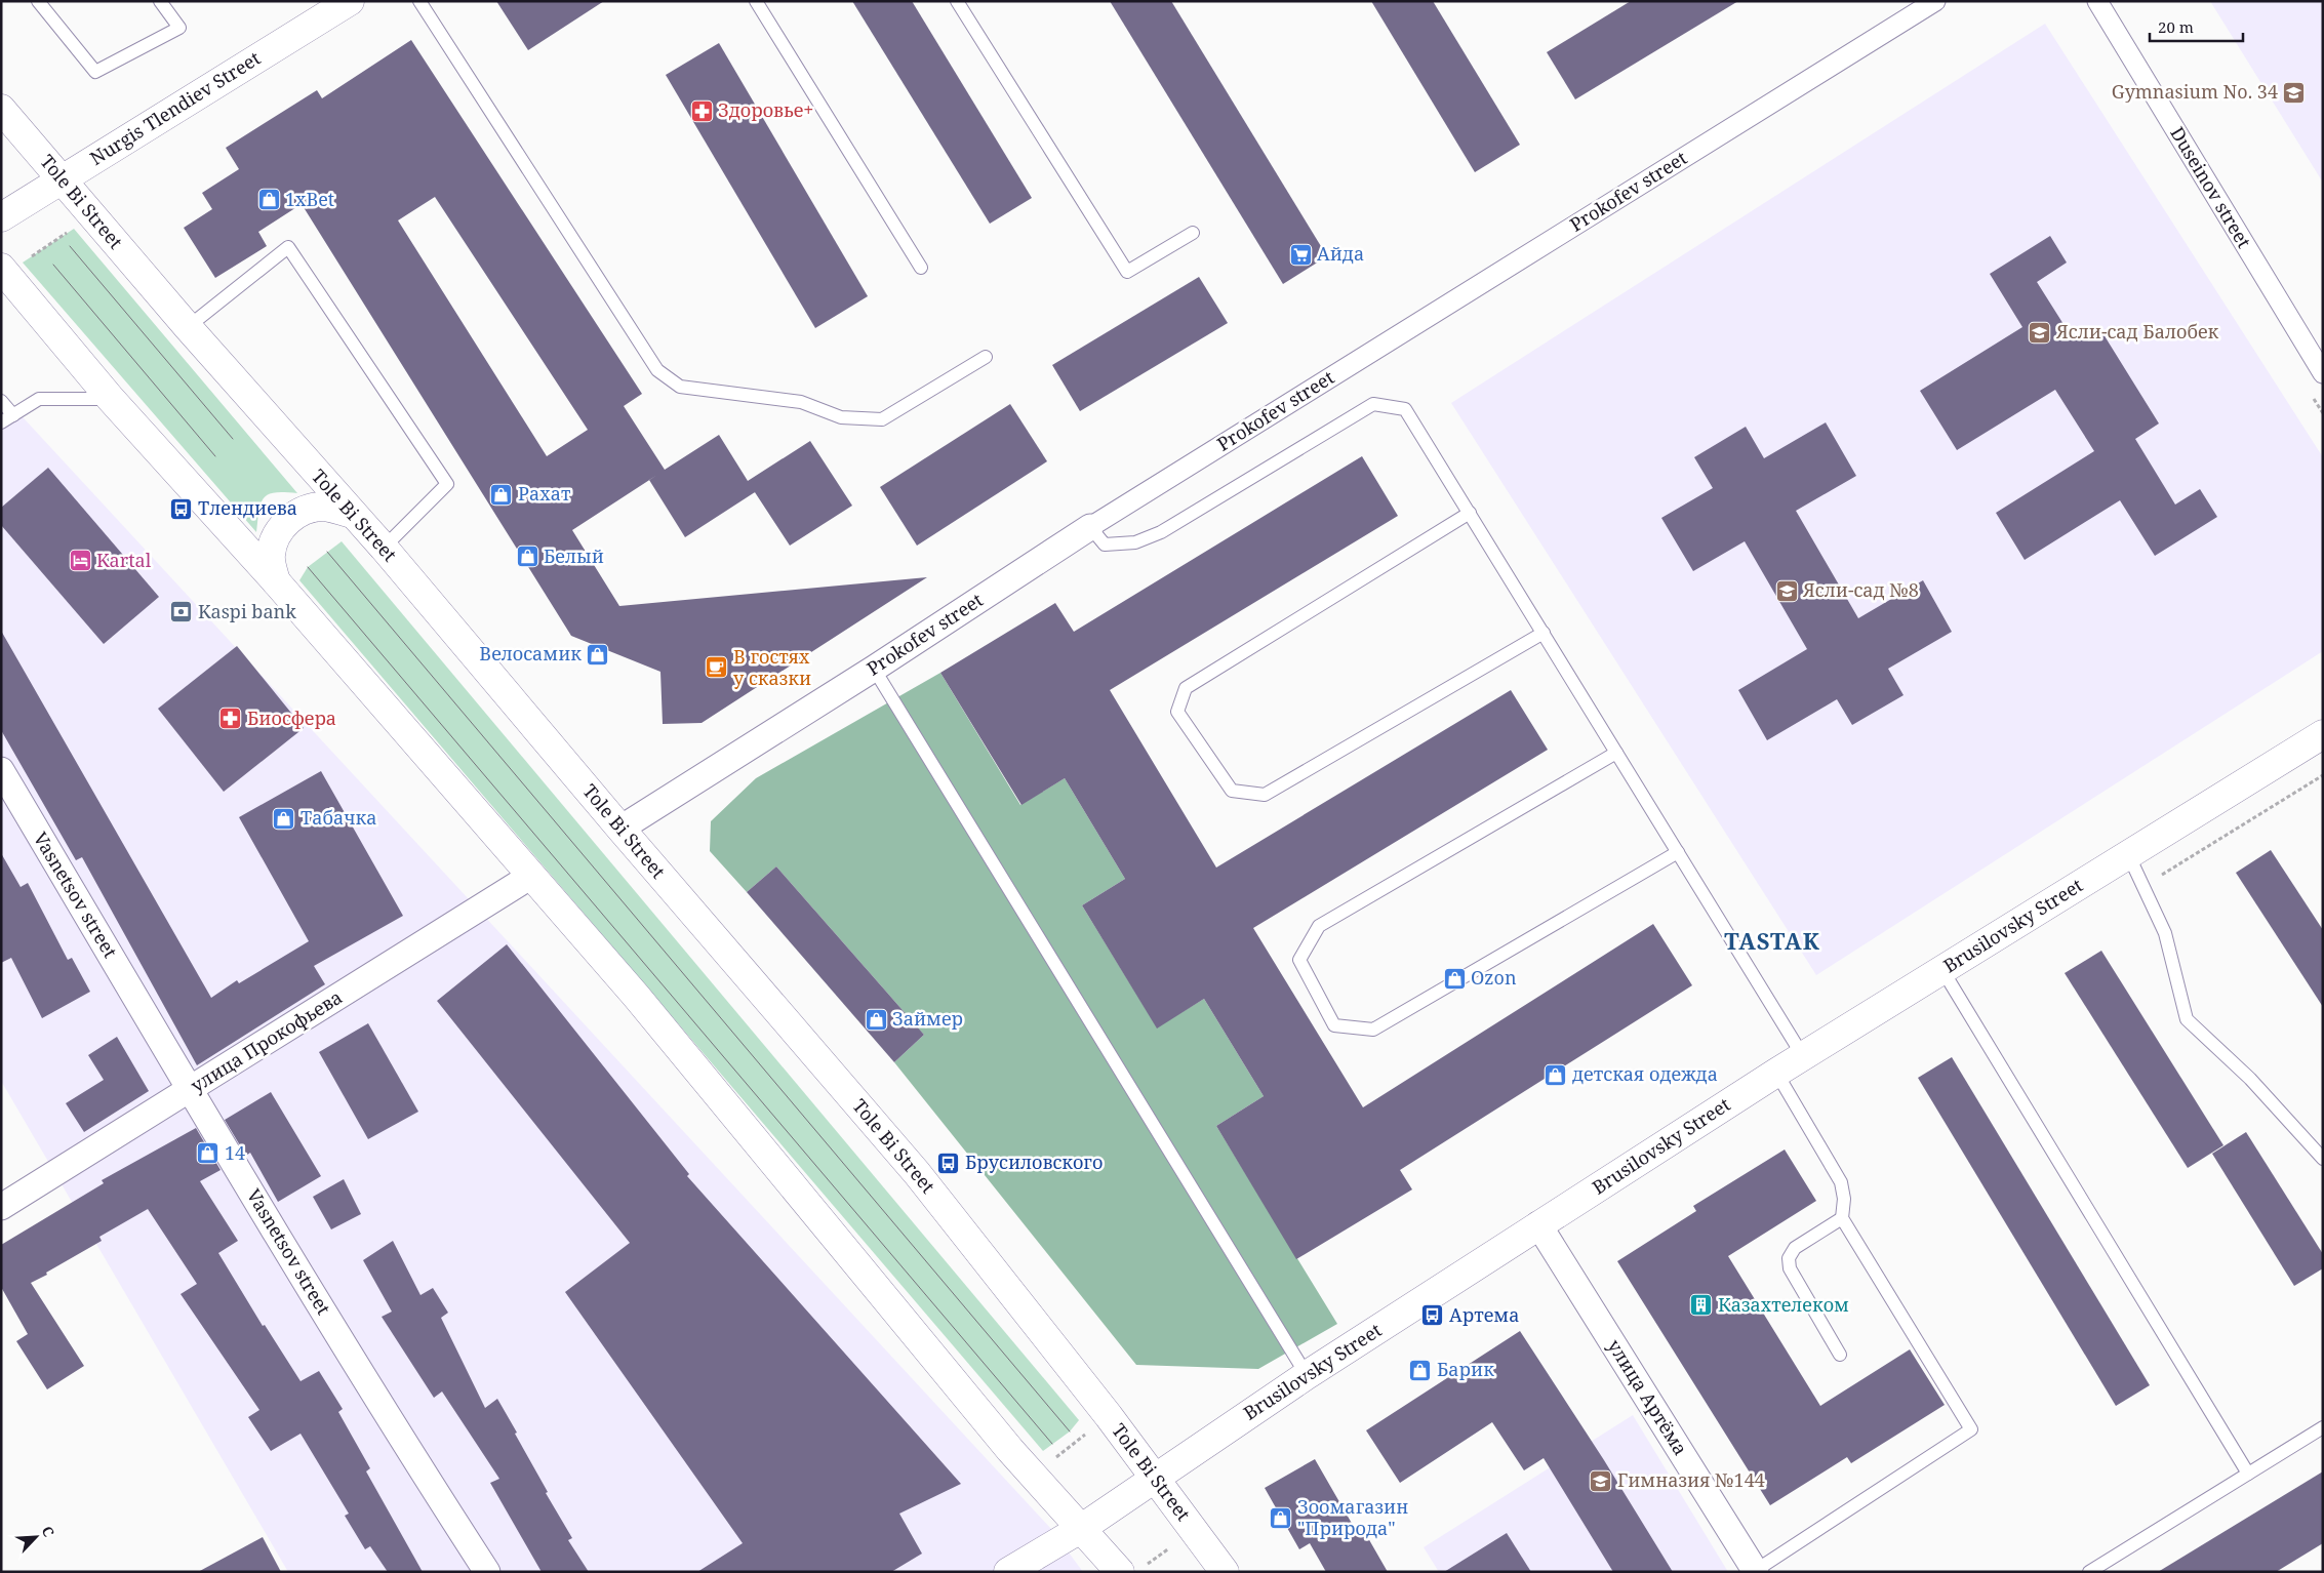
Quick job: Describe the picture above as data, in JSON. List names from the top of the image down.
{
  "streets": {
    "main road": ["Nurgis Tlendiev Street", "Tole Bi Street", "Brusilovsky Street"],
    "street": [
      "Duseinov street",
      "Prokofev street",
      "Vasnetsov street",
      "улица Прокофьева",
      "улица Артёма"
    ]
  },
  "crossings": [
    ["Nurgis Tlendiev Street", "Tole Bi Street"],
    ["Prokofev street", "Tole Bi Street"],
    ["Tole Bi Street", "Brusilovsky Street"],
    ["Vasnetsov street", "улица Прокофьева"],
    ["Brusilovsky Street", "улица Артёма"]
  ],
  "districts": ["TASTAK"],
  "places": {
    "school or university": [
      "Gymnasium No. 34",
      "Ясли-сад Балобек",
      "Ясли-сад №8",
      "Гимназия №144"
    ],
    "pharmacy": ["Здоровье+", "Биосфера"],
    "shop": [
      "1xBet",
      "Рахат",
      "Белый",
      "Велосамик",
      "Табачка",
      "Ozon",
      "Займер",
      "детская одежда",
      "14",
      "Барик",
      "Зоомагазин \"Природа\""
    ],
    "supermarket": ["Айда"],
    "bus stop": ["Тлендиева", "Брусиловского", "Артема"],
    "hotel": ["Kartal"],
    "bank": ["Kaspi bank"],
    "cafe": ["В гостях у сказки"],
    "building": ["Казахтелеком"]
  },
  "scale_bar": "20 m",
  "north": "top right"
}
